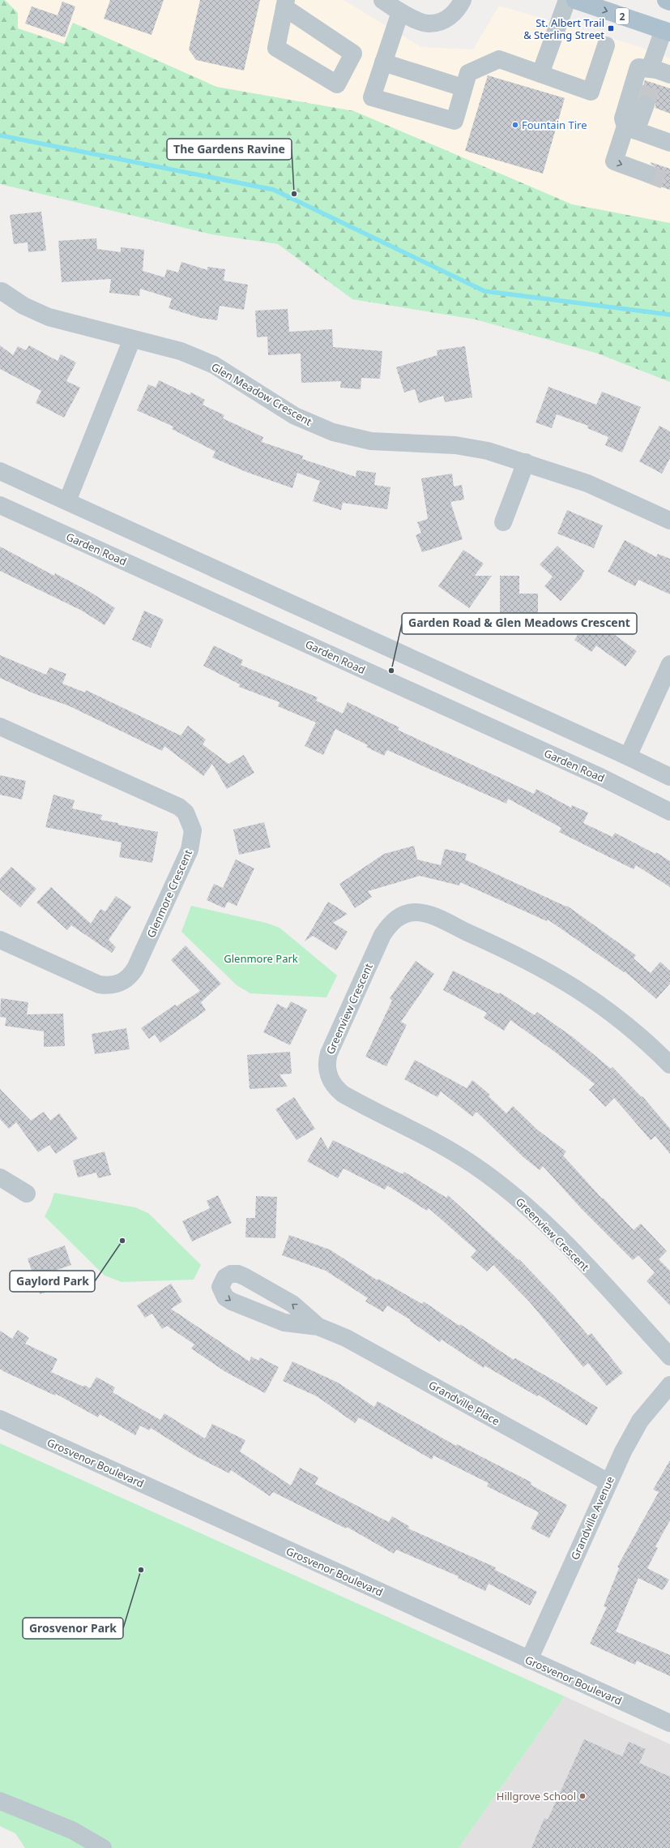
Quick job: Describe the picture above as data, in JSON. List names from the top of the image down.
{
  "streets": {
    "main road": ["2"],
    "street": [
      "Glen Meadow Crescent",
      "Garden Road",
      "Glenmore Crescent",
      "Greenview Crescent",
      "Grandville Place",
      "Grosvenor Boulevard",
      "Grandville Avenue"
    ]
  },
  "crossings": [
    ["Grandville Place", "Grandville Avenue"],
    ["Grosvenor Boulevard", "Grandville Avenue"]
  ],
  "parks": ["Glenmore Park"],
  "places": {
    "transit": ["St. Albert Trail & Sterling Street"],
    "other": [
      "Fountain Tire",
      "The Gardens Ravine",
      "Garden Road & Glen Meadows Crescent",
      "Gaylord Park",
      "Grosvenor Park",
      "Hillgrove School"
    ]
  }
}
